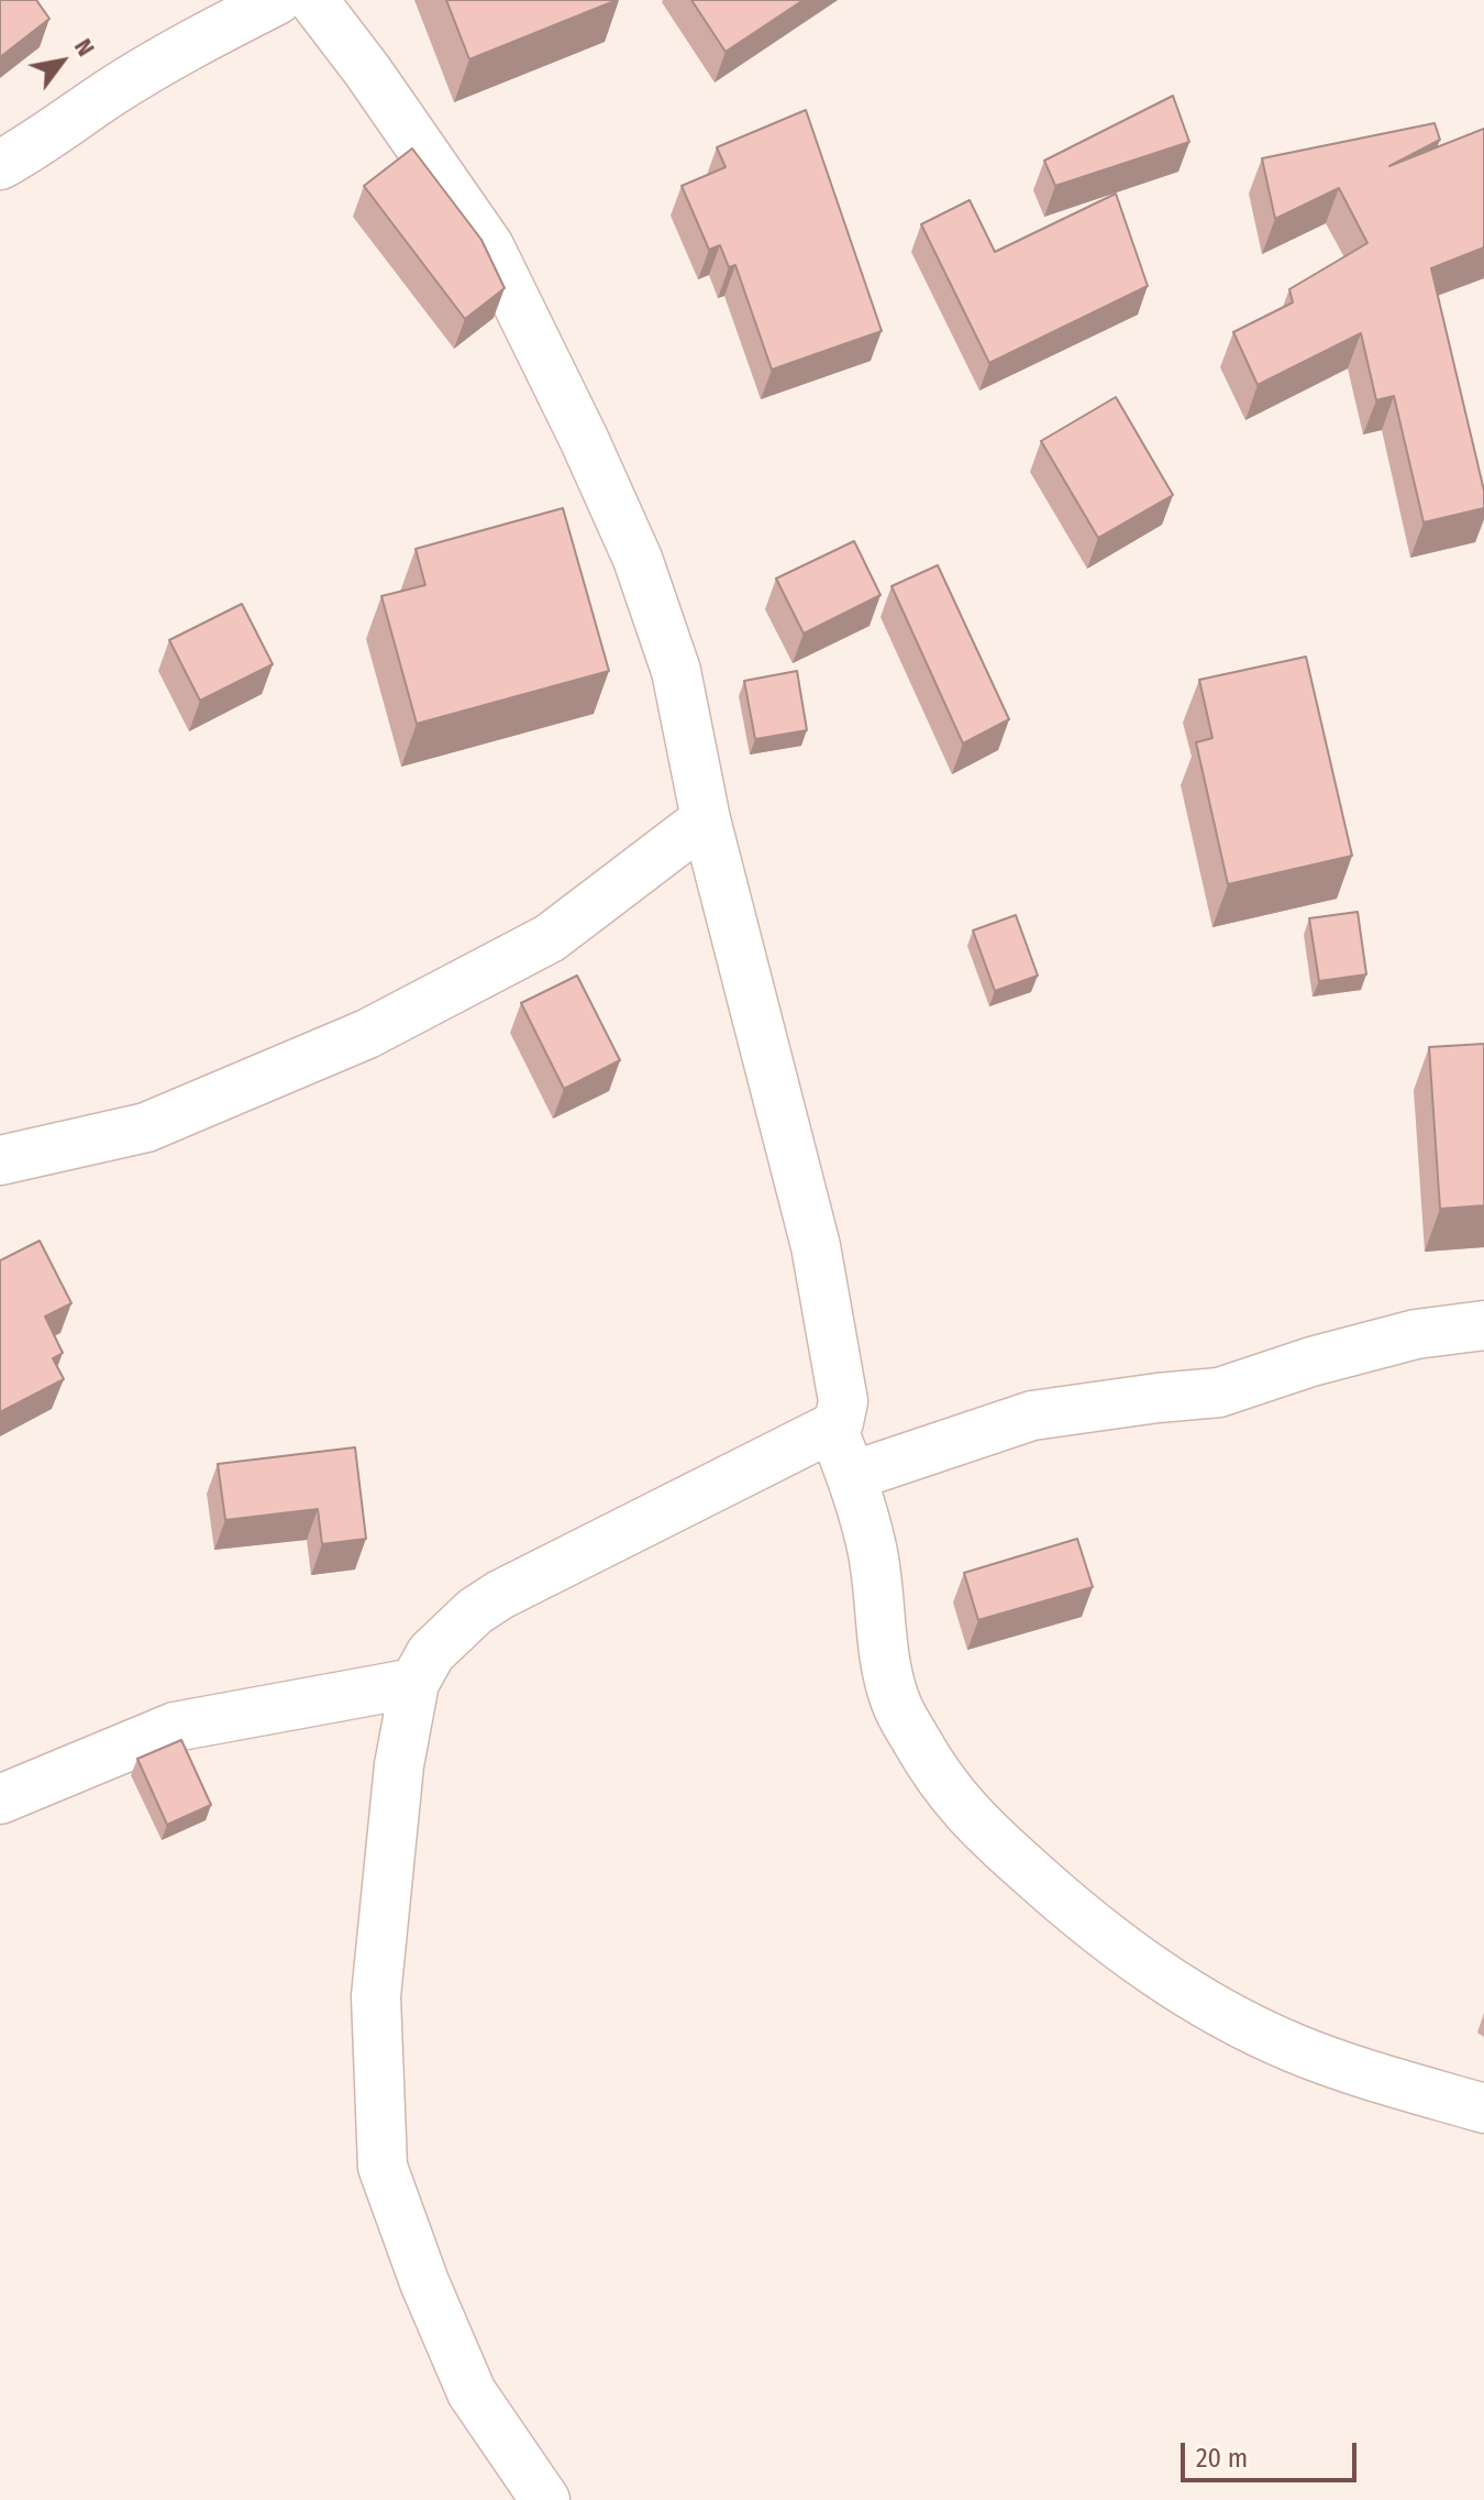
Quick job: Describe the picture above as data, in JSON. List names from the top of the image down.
{
  "scale_bar": "20 m",
  "north": "top right"
}
